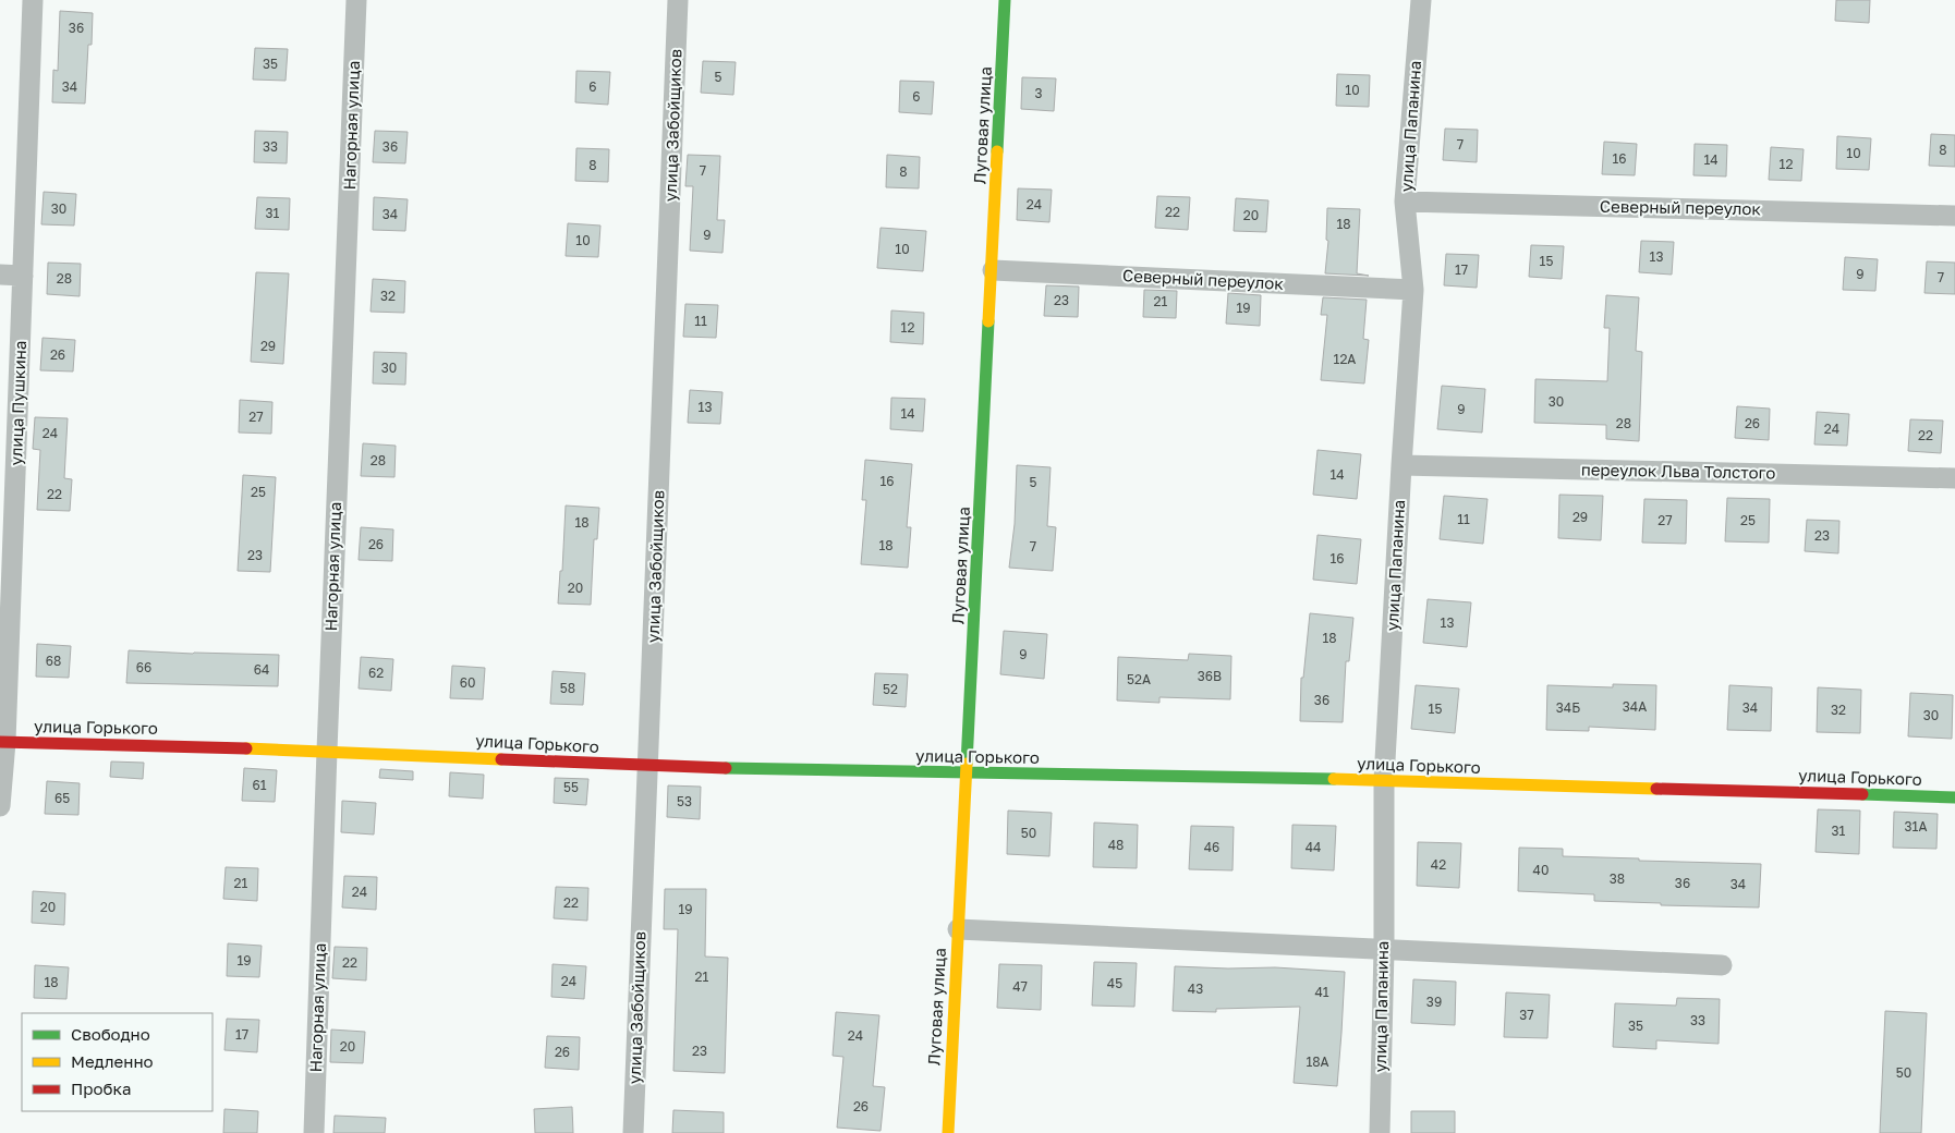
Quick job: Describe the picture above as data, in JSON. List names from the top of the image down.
{
  "streets": {
    "street": [
      "Нагорная улица",
      "улица Забойщиков",
      "Луговая улица",
      "улица Папанина",
      "Северный переулок",
      "улица Пушкина",
      "переулок Льва Толстого",
      "улица Горького"
    ]
  },
  "crossings": [
    ["Нагорная улица", "улица Горького"],
    ["улица Забойщиков", "улица Горького"],
    ["Луговая улица", "Северный переулок"],
    ["Луговая улица", "улица Горького"],
    ["улица Папанина", "Северный переулок"],
    ["улица Папанина", "переулок Льва Толстого"],
    ["улица Папанина", "улица Горького"],
    ["улица Пушкина", "улица Горького"]
  ],
  "house_numbers": [
    "36",
    "35",
    "5",
    "34",
    "6",
    "10",
    "3",
    "6",
    "7",
    "33",
    "36",
    "8",
    "10",
    "16",
    "14",
    "12",
    "8",
    "7",
    "8",
    "24",
    "30",
    "22",
    "31",
    "34",
    "20",
    "18",
    "9",
    "10",
    "10",
    "13",
    "15",
    "17",
    "9",
    "7",
    "28",
    "32",
    "23",
    "21",
    "19",
    "11",
    "12",
    "29",
    "26",
    "12А",
    "30",
    "30",
    "13",
    "9",
    "14",
    "27",
    "28",
    "26",
    "24",
    "24",
    "22",
    "28",
    "14",
    "16",
    "5",
    "25",
    "22",
    "29",
    "11",
    "27",
    "25",
    "18",
    "23",
    "26",
    "18",
    "7",
    "23",
    "16",
    "20",
    "13",
    "18",
    "9",
    "68",
    "66",
    "64",
    "62",
    "36В",
    "52А",
    "60",
    "58",
    "52",
    "36",
    "34А",
    "34Б",
    "34",
    "15",
    "32",
    "30",
    "61",
    "55",
    "65",
    "53",
    "31А",
    "31",
    "50",
    "48",
    "46",
    "44",
    "42",
    "40",
    "38",
    "21",
    "36",
    "34",
    "24",
    "22",
    "20",
    "19",
    "19",
    "22",
    "21",
    "24",
    "18",
    "45",
    "47",
    "43",
    "41",
    "39",
    "37",
    "33",
    "35",
    "17",
    "24",
    "20",
    "23",
    "26",
    "18А",
    "50",
    "26"
  ],
  "legend": ["Свободно", "Медленно", "Пробка"]
}
